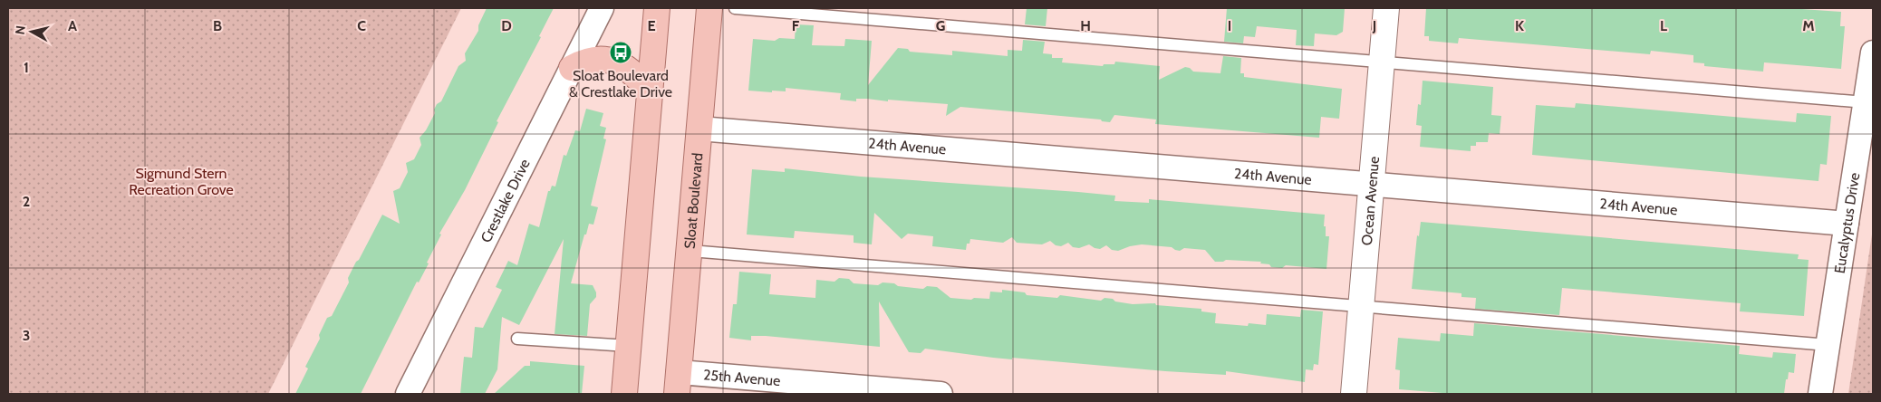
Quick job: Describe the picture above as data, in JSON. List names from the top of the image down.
{
  "streets": {
    "main road": ["Sloat Boulevard"],
    "street": [
      "24th Avenue",
      "Crestlake Drive",
      "Ocean Avenue",
      "Eucalyptus Drive",
      "25th Avenue"
    ]
  },
  "crossings": [
    ["24th Avenue", "Sloat Boulevard"],
    ["24th Avenue", "Ocean Avenue"],
    ["24th Avenue", "Eucalyptus Drive"],
    ["Sloat Boulevard", "25th Avenue"]
  ],
  "parks": ["Sigmund Stern Recreation Grove"],
  "places": {
    "bus stop": ["Sloat Boulevard & Crestlake Drive"]
  },
  "north": "left",
  "grid": {
    "columns": [
      "A",
      "B",
      "C",
      "D",
      "E",
      "F",
      "G",
      "H",
      "I",
      "J",
      "K",
      "L",
      "M"
    ],
    "rows": ["1", "2", "3"]
  }
}
